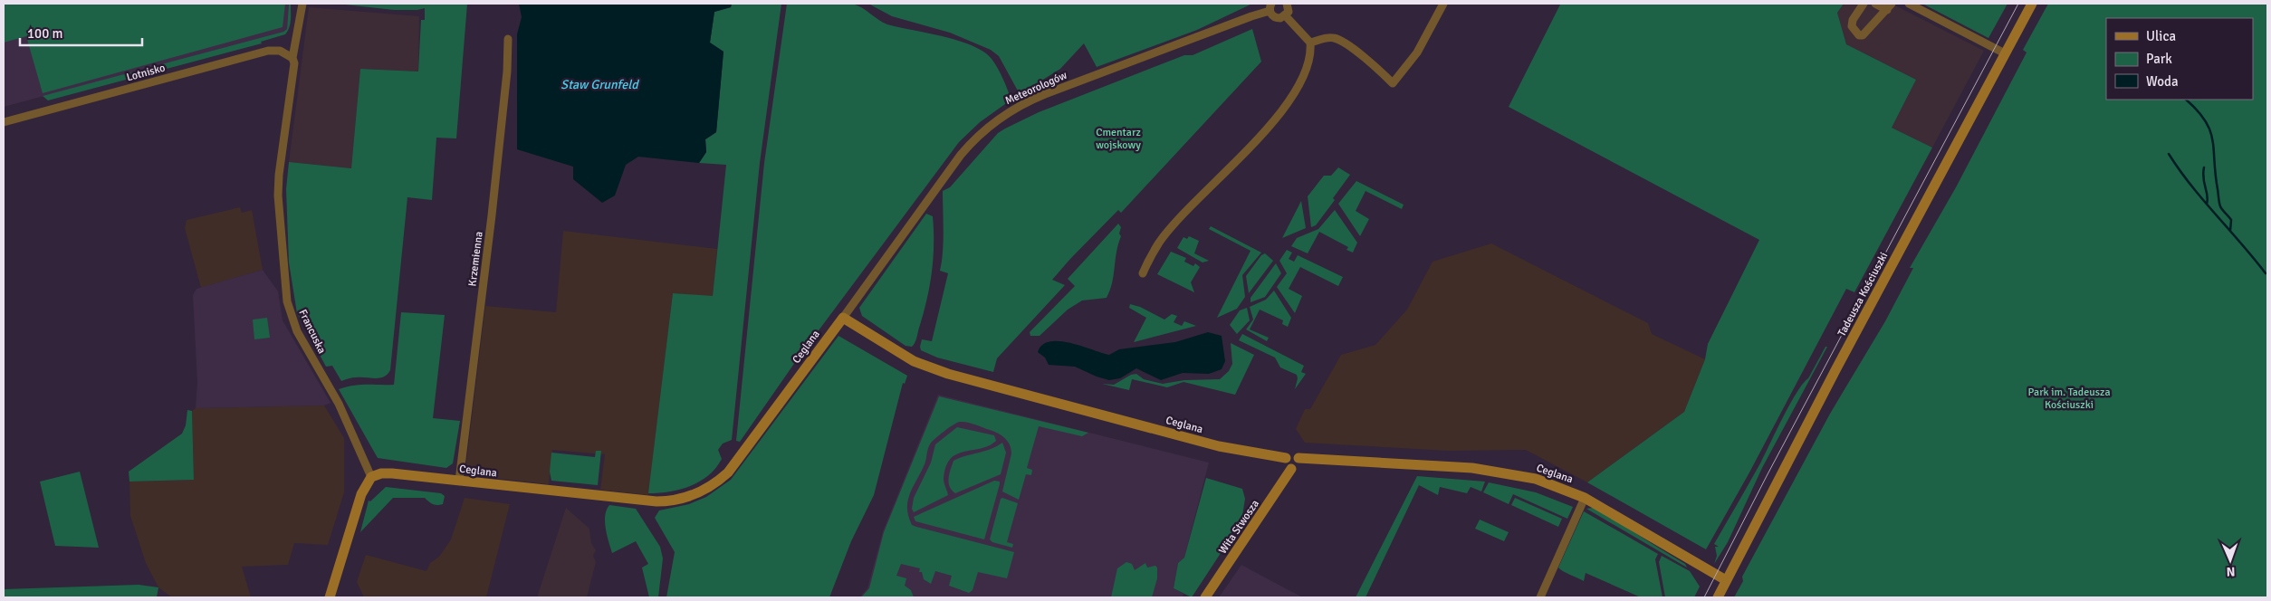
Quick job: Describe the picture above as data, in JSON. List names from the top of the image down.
{
  "streets": {
    "street": [
      "Lotnisko",
      "Meteorologów",
      "Krzemienna",
      "Tadeusza Kościuszki",
      "Francuska",
      "Ceglana",
      "Wita Stwosza"
    ]
  },
  "crossings": [
    ["Lotnisko", "Francuska"],
    ["Meteorologów", "Ceglana"],
    ["Krzemienna", "Ceglana"],
    ["Tadeusza Kościuszki", "Ceglana"],
    ["Francuska", "Ceglana"],
    ["Ceglana", "Wita Stwosza"]
  ],
  "water": ["Staw Grunfeld"],
  "parks": ["Cmentarz wojskowy", "Park im. Tadeusza Kościuszki"],
  "legend": ["Ulica", "Park", "Woda"],
  "scale_bar": "100 m",
  "north": "bottom"
}
